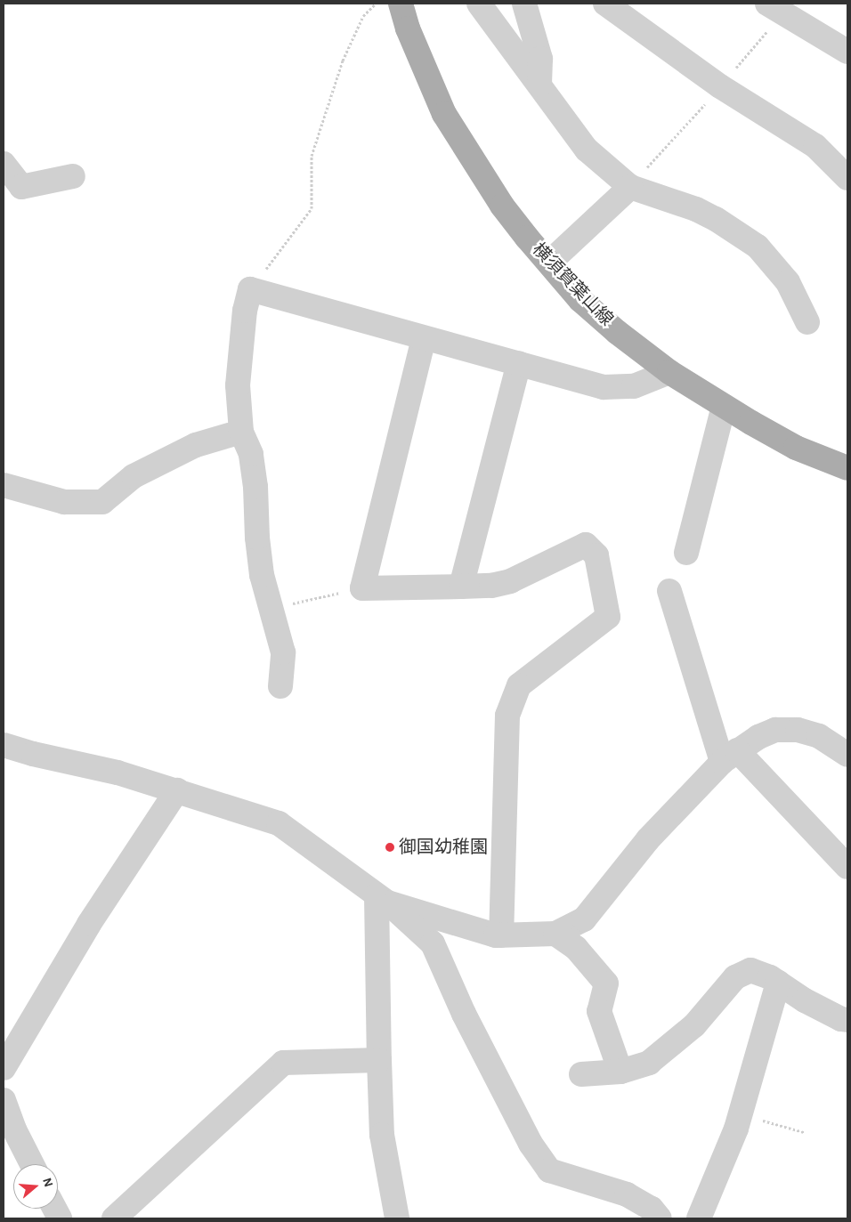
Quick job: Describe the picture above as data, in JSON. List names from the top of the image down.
{
  "streets": {
    "main road": ["横須賀葉山線"]
  },
  "places": ["御国幼稚園"],
  "north": "right"
}
